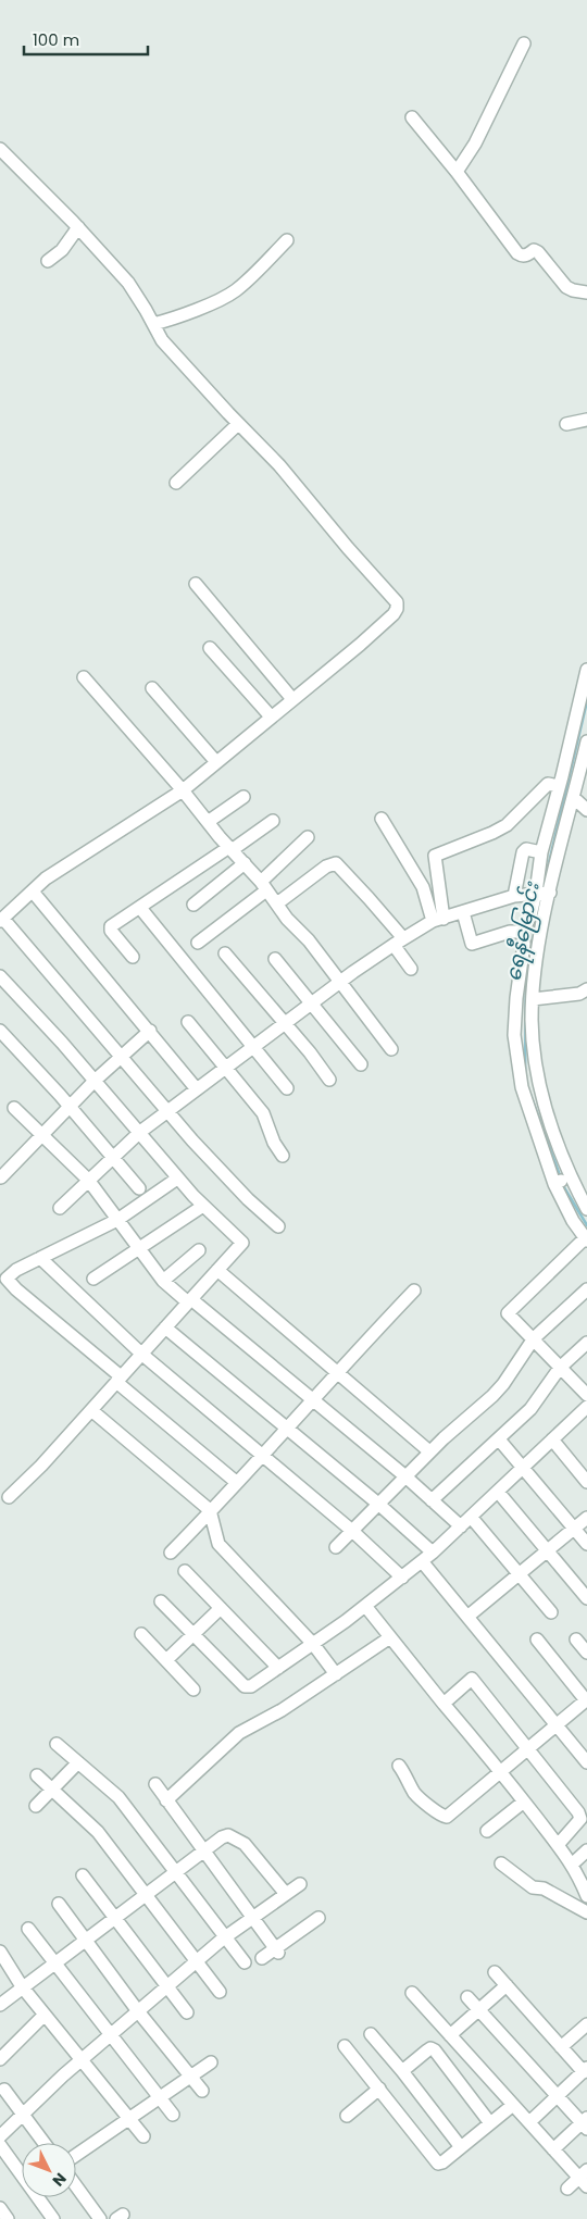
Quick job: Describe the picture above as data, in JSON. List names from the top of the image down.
{
  "water": ["ရေနီမြောင်း"],
  "scale_bar": "100 m",
  "north": "bottom right"
}
